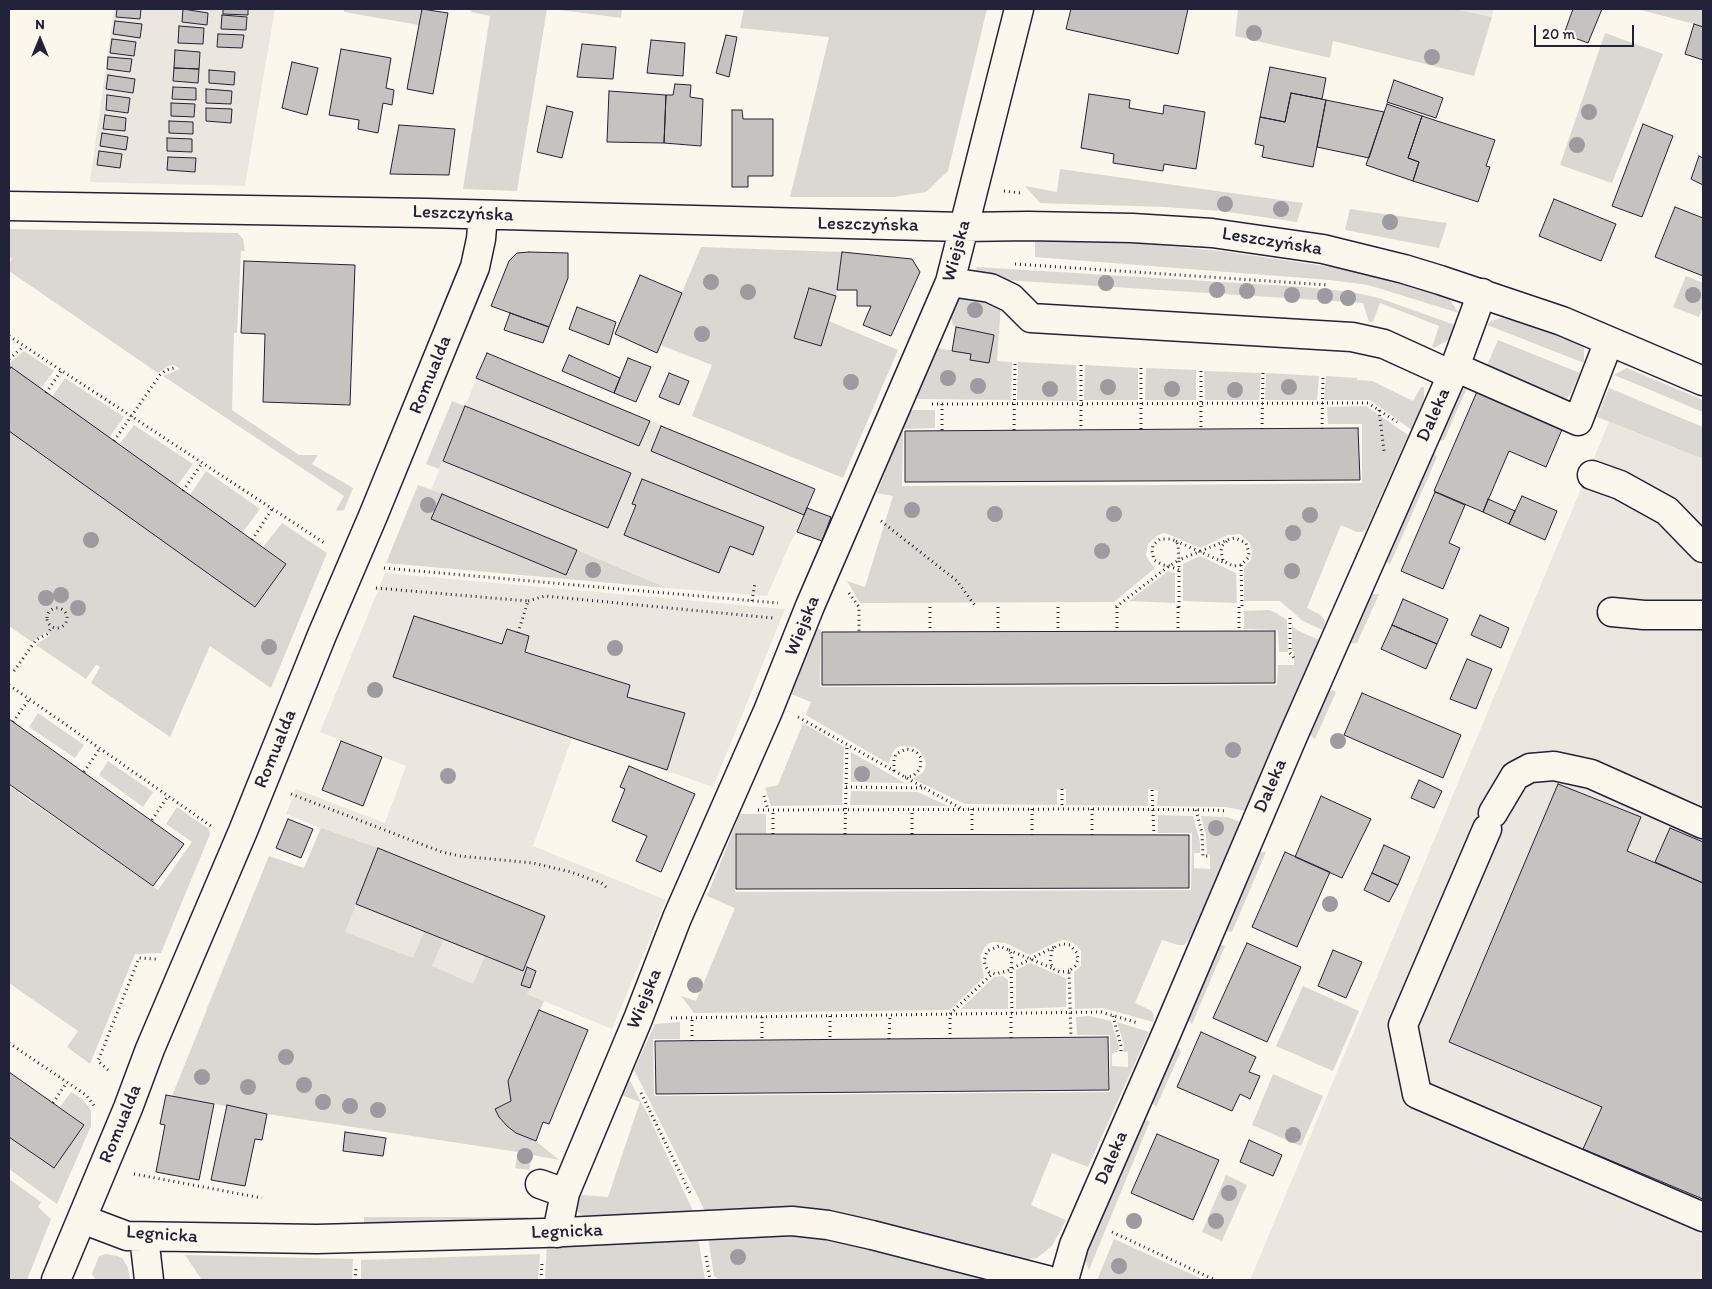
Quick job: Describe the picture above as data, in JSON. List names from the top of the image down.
{
  "streets": {
    "street": [
      "Leszczyńska",
      "Wiejska",
      "Romualda",
      "Daleka",
      "Legnicka"
    ]
  },
  "crossings": [
    ["Leszczyńska", "Wiejska"],
    ["Leszczyńska", "Romualda"],
    ["Leszczyńska", "Daleka"],
    ["Wiejska", "Legnicka"],
    ["Romualda", "Legnicka"]
  ],
  "scale_bar": "20 m",
  "north": "top"
}
